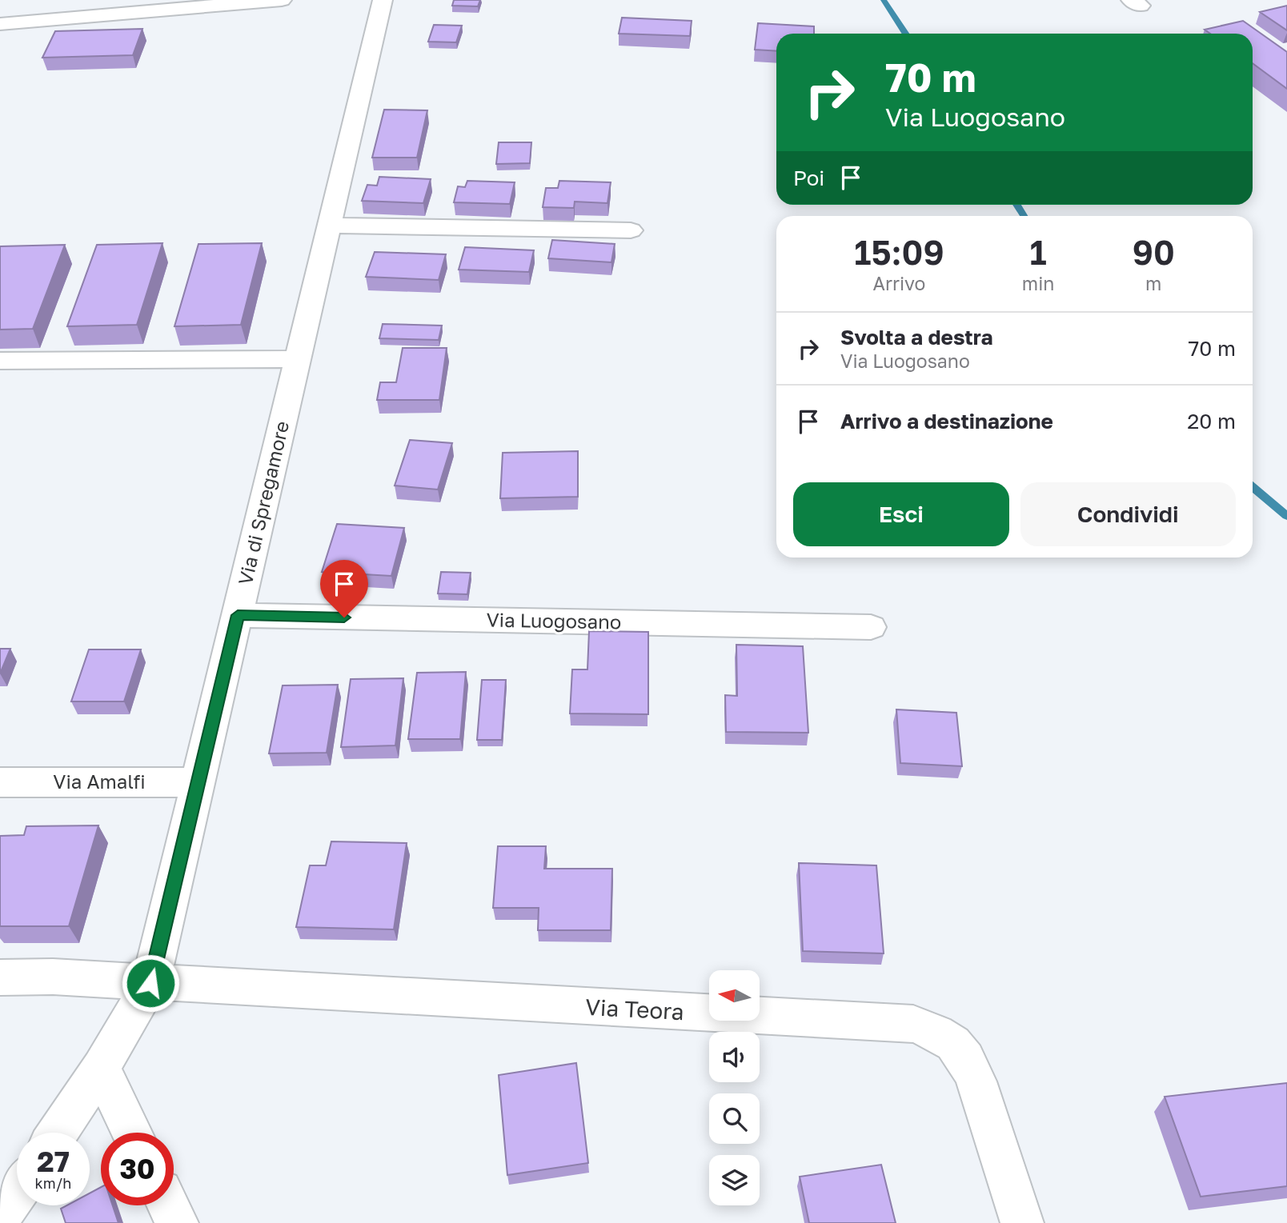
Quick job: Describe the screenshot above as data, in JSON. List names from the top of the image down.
{
  "streets": {
    "street": [
      "Via di Spregamore",
      "Via Luogosano",
      "Via Amalfi",
      "Via Teora"
    ]
  },
  "crossings": [
    ["Via di Spregamore", "Via Luogosano"],
    ["Via di Spregamore", "Via Amalfi"],
    ["Via di Spregamore", "Via Teora"]
  ],
  "north": "left",
  "page": {
    "turn": ["70 m", "Via Luogosano"],
    "then": "Poi",
    "eta": [
      "15:09",
      "Arrivo",
      "1",
      "min",
      "90",
      "m"
    ],
    "list": [
      {
        "name": "Svolta a destra",
        "note": "Via Luogosano",
        "value": "70 m"
      },
      {
        "name": "Arrivo a destinazione",
        "value": "20 m"
      }
    ],
    "buttons": ["Esci", "Condividi"],
    "speed": "27 km/h",
    "limit": "30"
  }
}
